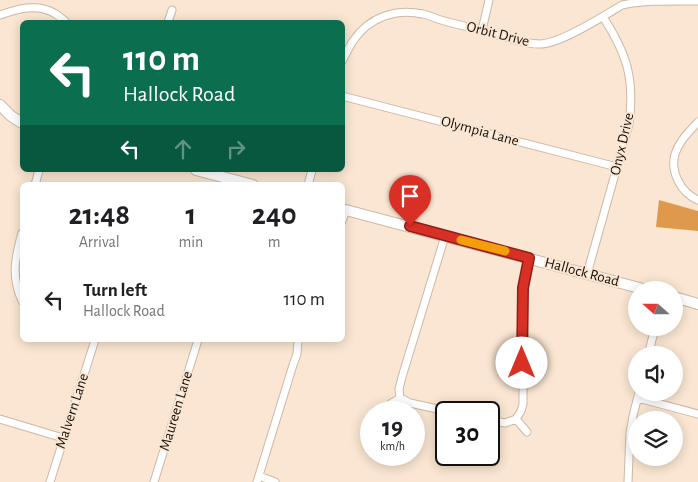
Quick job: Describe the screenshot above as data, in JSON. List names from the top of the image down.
{
  "streets": {
    "street": [
      "Orbit Drive",
      "Olympia Lane",
      "Onyx Drive",
      "Hallock Road",
      "Malvern Lane",
      "Maureen Lane"
    ]
  },
  "crossings": [
    ["Orbit Drive", "Onyx Drive"],
    ["Olympia Lane", "Onyx Drive"],
    ["Onyx Drive", "Hallock Road"]
  ],
  "north": "left",
  "page": {
    "turn": ["110 m", "Hallock Road"],
    "eta": [
      "21:48",
      "Arrival",
      "1",
      "min",
      "240",
      "m"
    ],
    "list": [
      {
        "name": "Turn left",
        "note": "Hallock Road",
        "value": "110 m"
      }
    ],
    "speed": "19 km/h",
    "limit": "30"
  }
}
